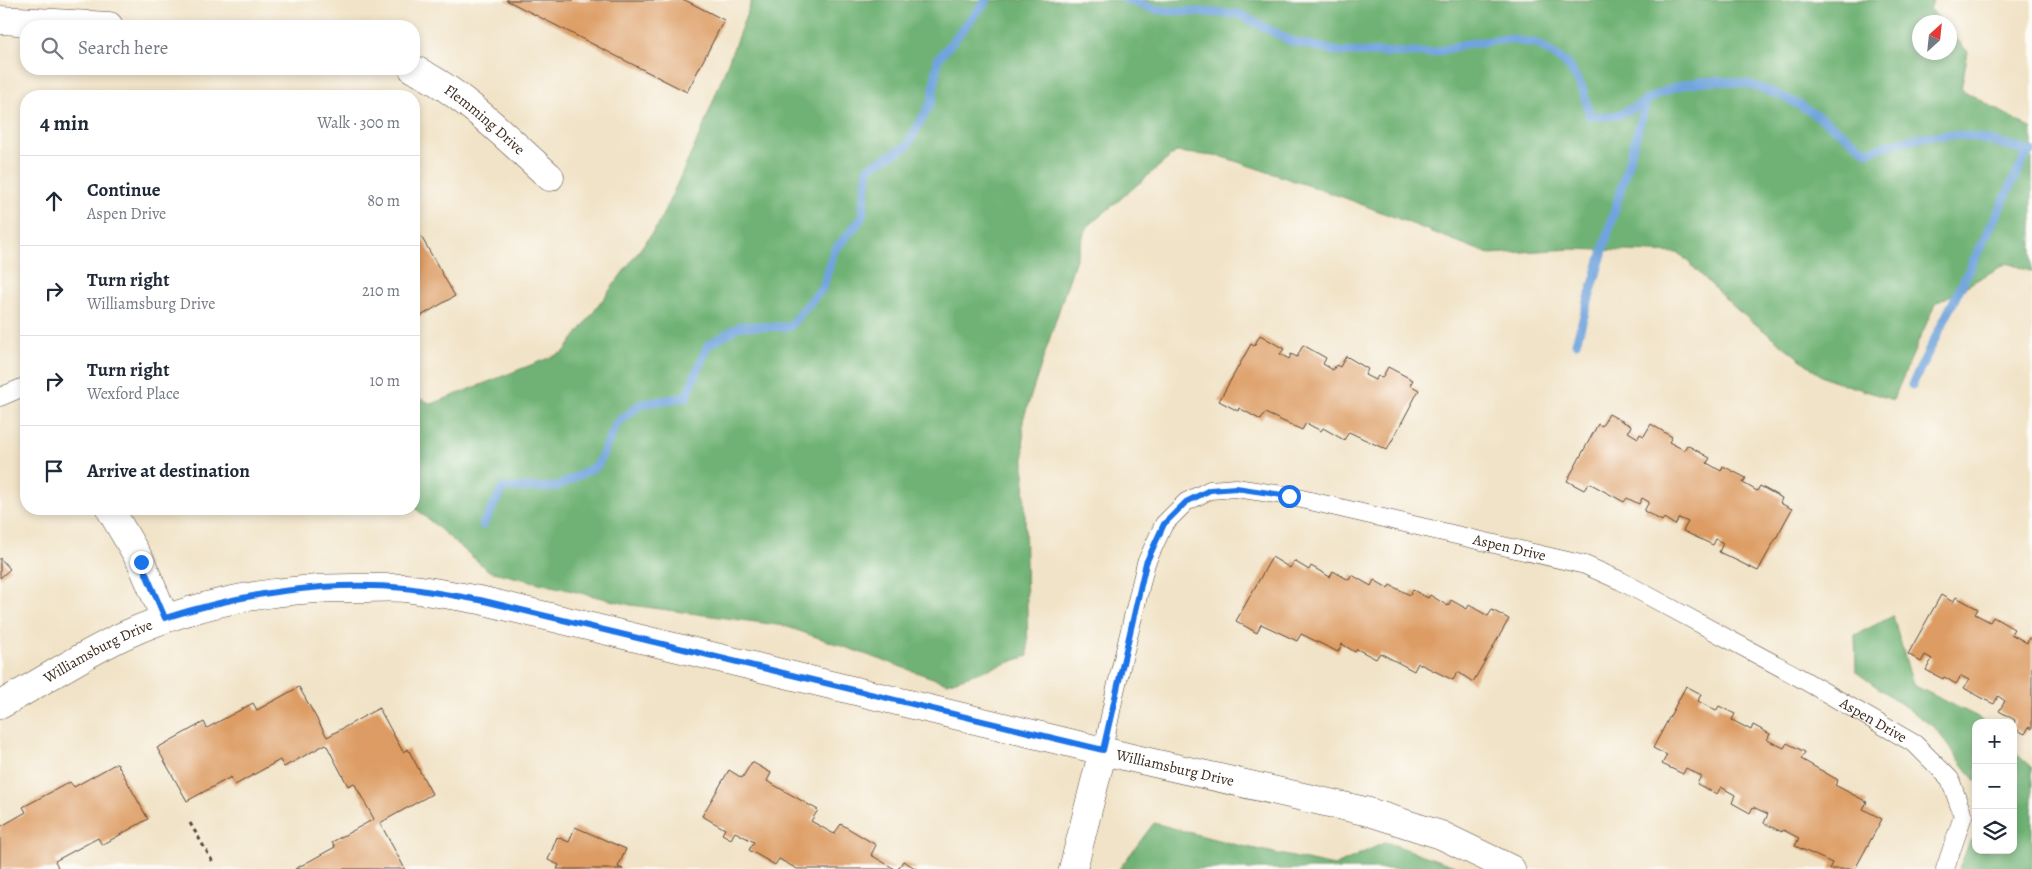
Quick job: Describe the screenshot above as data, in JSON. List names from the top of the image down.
{
  "streets": {
    "street": ["Flemming Drive", "Williamsburg Drive"],
    "lane": ["Aspen Drive"]
  },
  "crossings": [
    ["Aspen Drive", "Williamsburg Drive"]
  ],
  "north": "top right",
  "page": {
    "search": "Search here",
    "heading": ["4 min", "Walk · 300 m"],
    "list": [
      ["Continue", "Aspen Drive", "80 m"],
      ["Turn right", "Williamsburg Drive", "210 m"],
      ["Turn right", "Wexford Place", "10 m"],
      "Arrive at destination"
    ],
    "map_buttons": ["+", "−"]
  }
}
